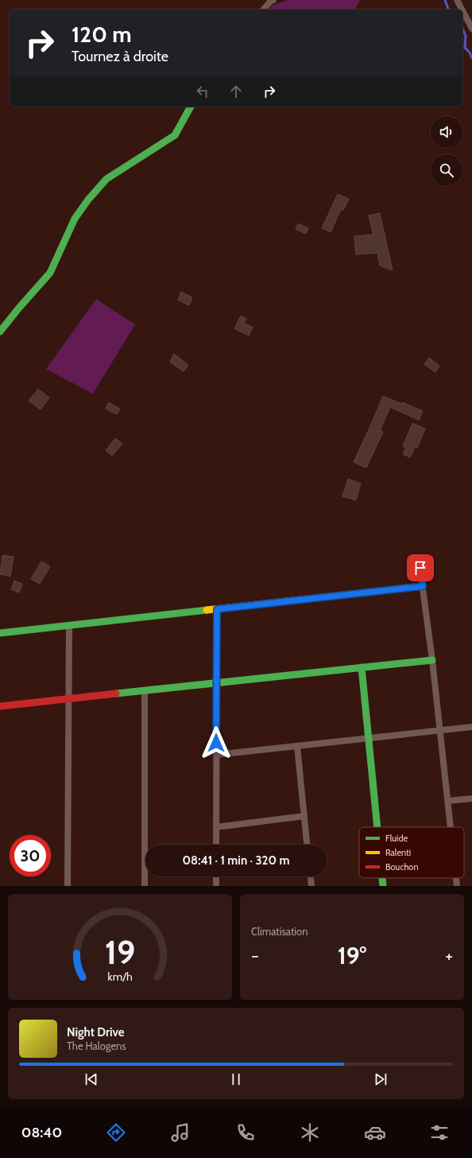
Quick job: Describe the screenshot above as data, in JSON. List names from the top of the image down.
{
  "legend": ["Fluide", "Ralenti", "Bouchon"],
  "page": {
    "turn": ["120 m", "Tournez à droite"],
    "limit": "30",
    "trip": "08:41 · 1 min · 320 m",
    "tile": "Climatisation",
    "heat": ["−", "19°", "+"],
    "song": ["Night Drive", "The Halogens"],
    "tabs": "08:40",
    "gauge": ["19", "km/h"]
  }
}
